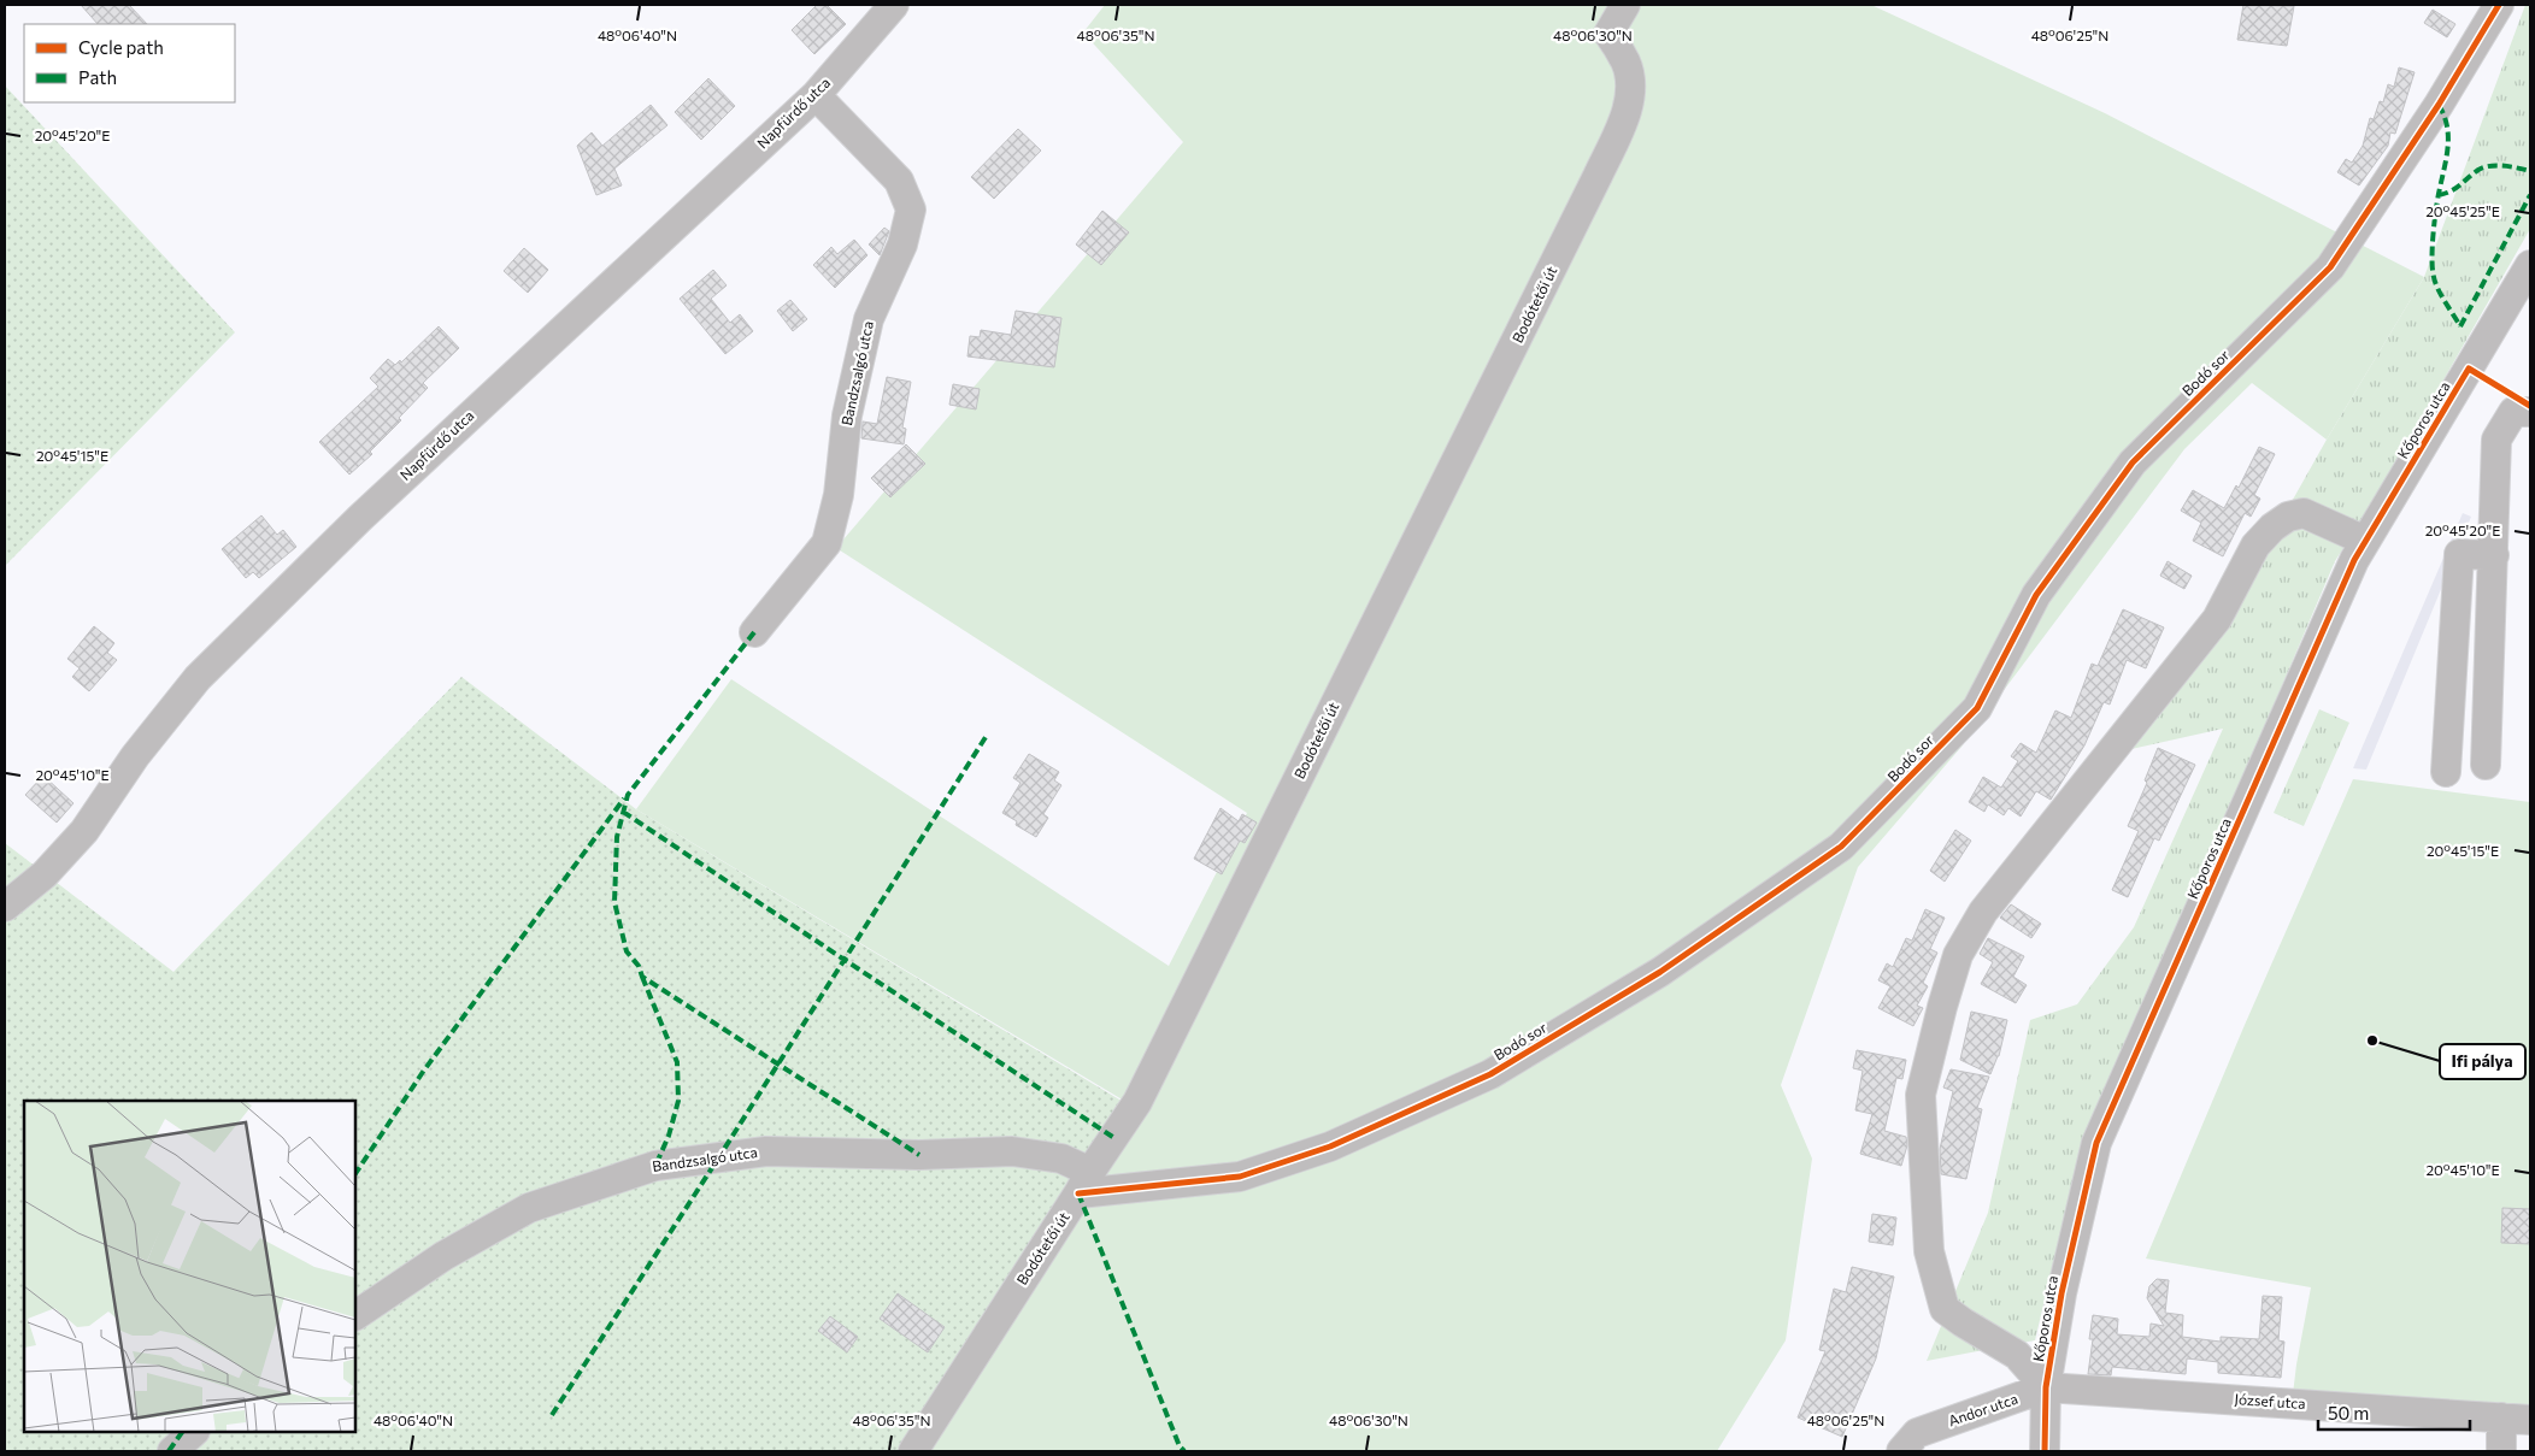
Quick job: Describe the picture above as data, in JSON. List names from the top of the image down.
{
  "streets": {
    "street": [
      "Napfürdő utca",
      "Bodótetői út",
      "Bandzsalgó utca",
      "Bodó sor",
      "Kőporos utca",
      "József utca",
      "Andor utca"
    ]
  },
  "crossings": [
    ["Napfürdő utca", "Bandzsalgó utca"],
    ["Bodótetői út", "Bandzsalgó utca"],
    ["Bodótetői út", "Bodó sor"],
    ["Bandzsalgó utca", "Bodó sor"],
    ["Kőporos utca", "József utca"],
    ["Kőporos utca", "Andor utca"],
    ["József utca", "Andor utca"]
  ],
  "places": ["Ifi pálya"],
  "legend": ["Cycle path", "Path"],
  "scale_bar": "50 m",
  "coordinates": [
    "48°06'40\"N",
    "48°06'35\"N",
    "48°06'30\"N",
    "48°06'25\"N",
    "20°45'20\"E",
    "20°45'25\"E",
    "20°45'15\"E",
    "20°45'10\"E"
  ]
}
